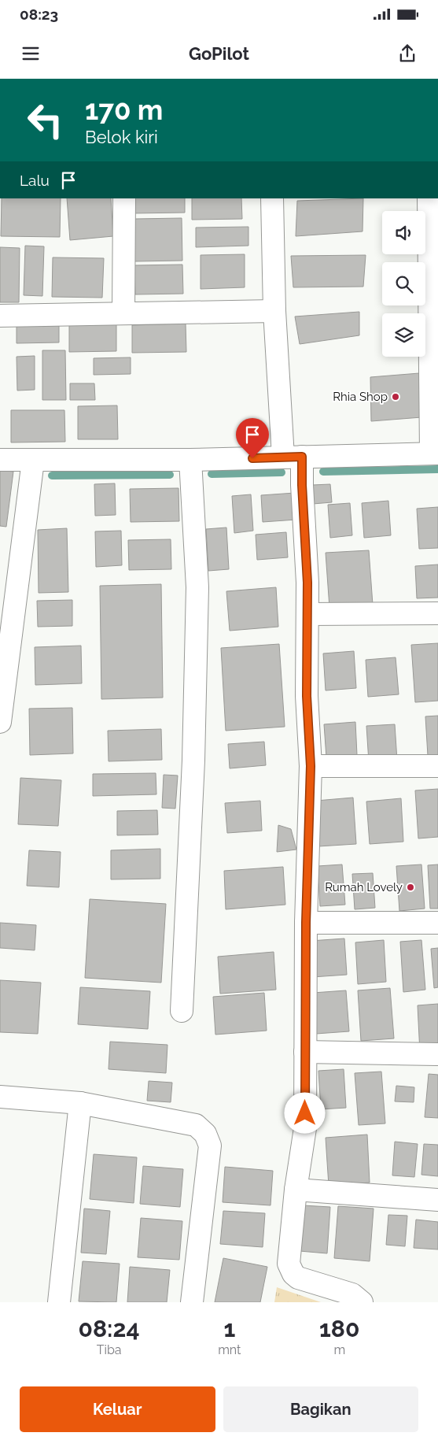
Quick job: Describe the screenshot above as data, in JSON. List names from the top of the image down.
{
  "places": ["Rhia Shop", "Rumah Lovely"],
  "page": {
    "status": "08:23",
    "header": "GoPilot",
    "turn": ["170 m", "Belok kiri"],
    "then": "Lalu",
    "eta": [
      "08:24",
      "Tiba",
      "1",
      "mnt",
      "180",
      "m"
    ],
    "buttons": ["Keluar", "Bagikan"]
  }
}
